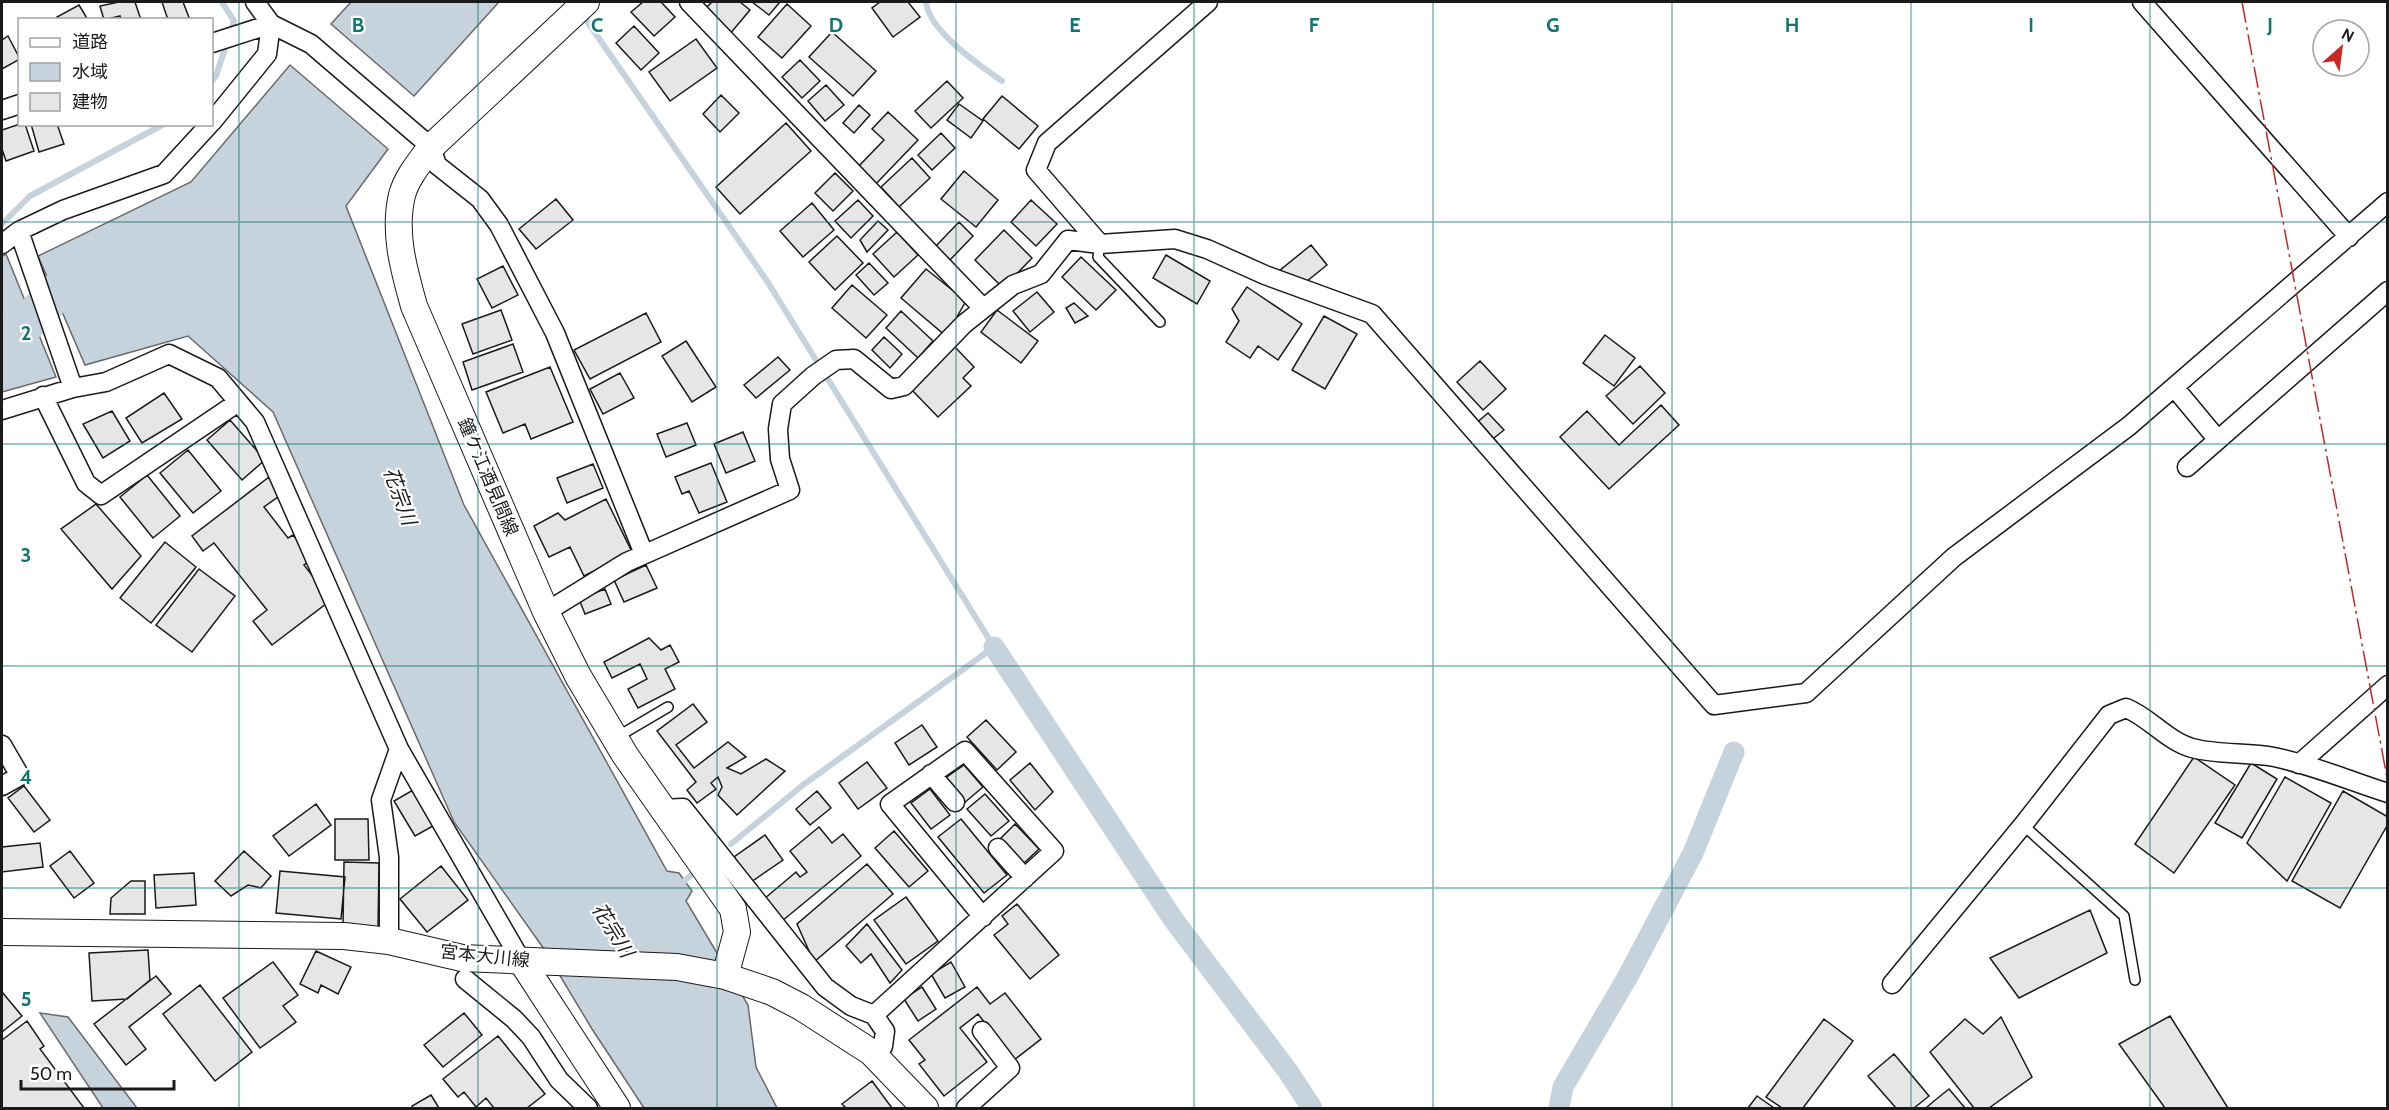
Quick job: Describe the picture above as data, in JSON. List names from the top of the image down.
{
  "streets": {
    "main road": ["鐘ケ江酒見間線", "宮本大川線"]
  },
  "crossings": [
    ["鐘ケ江酒見間線", "宮本大川線"]
  ],
  "water": ["花宗川"],
  "legend": ["道路", "水域", "建物"],
  "scale_bar": "50 m",
  "north": "top right",
  "grid": {
    "columns": [
      "B",
      "C",
      "D",
      "E",
      "F",
      "G",
      "H",
      "I",
      "J"
    ],
    "rows": [
      "2",
      "3",
      "4",
      "5"
    ]
  }
}
